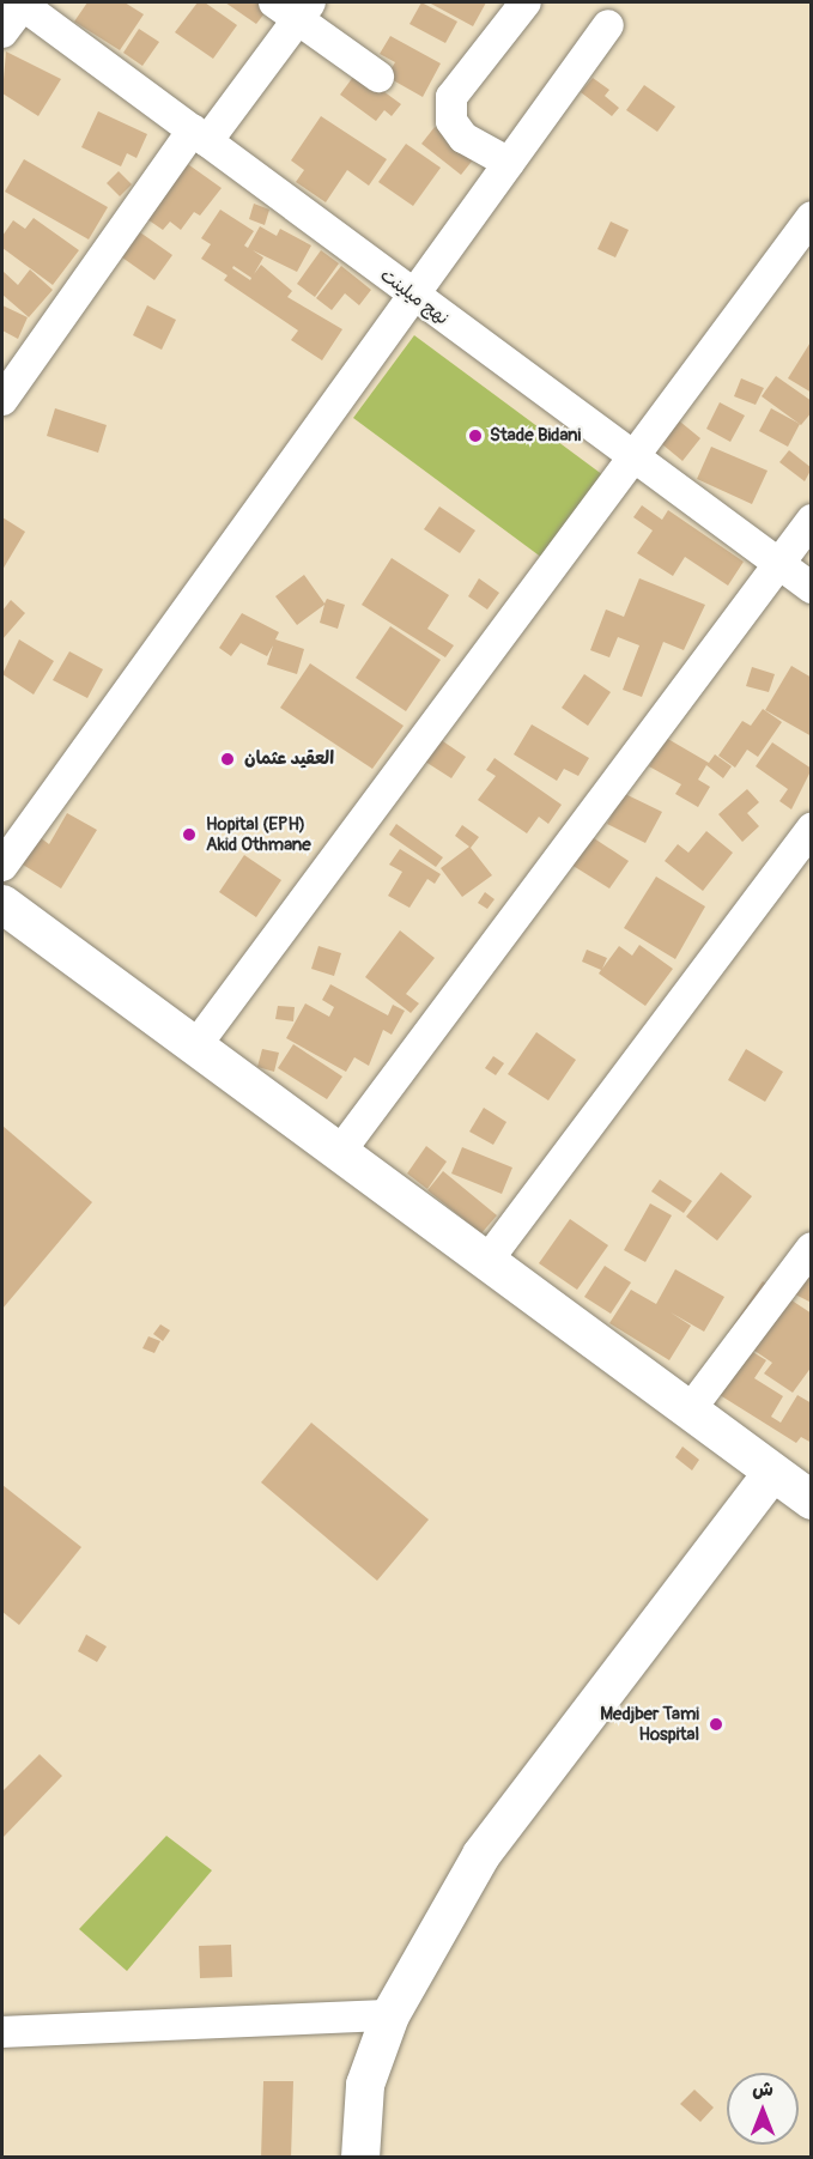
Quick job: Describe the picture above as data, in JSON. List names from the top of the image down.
{
  "streets": {
    "street": ["نهج ميلينت"]
  },
  "places": [
    "Stade Bidani",
    "العقيد عثمان",
    "Hopital (EPH) Akid Othmane",
    "Medjber Tami Hospital"
  ],
  "north": "top"
}
